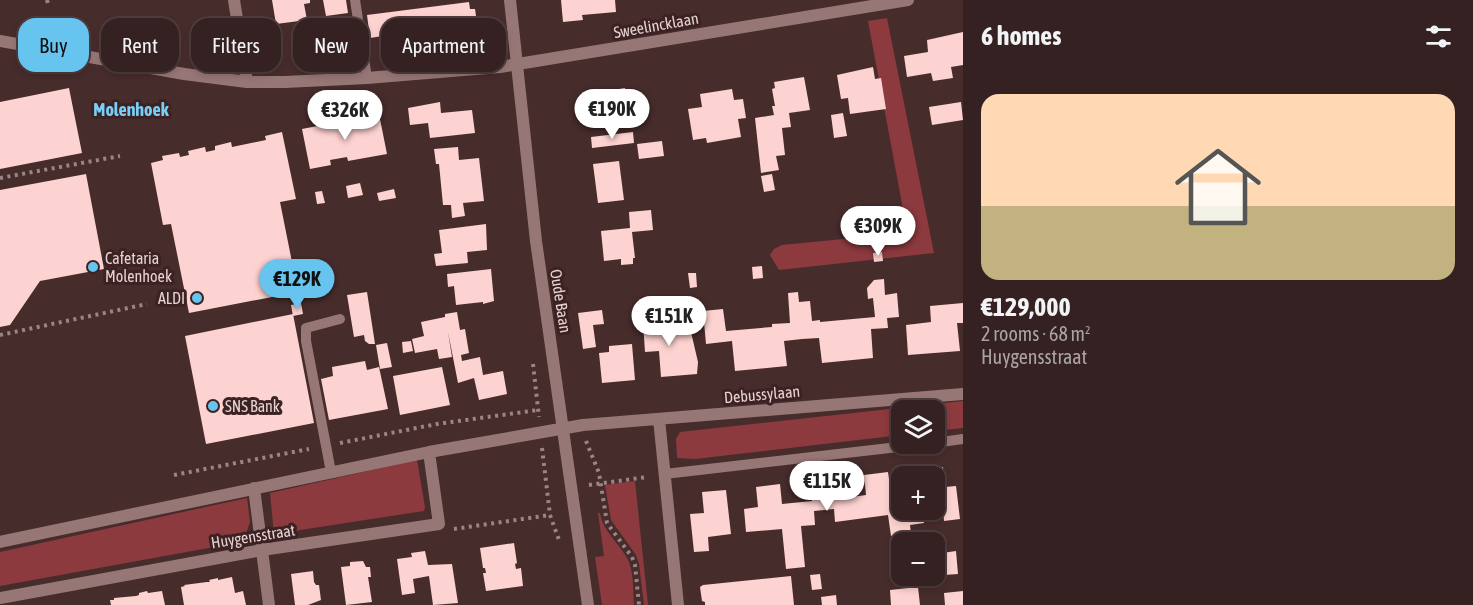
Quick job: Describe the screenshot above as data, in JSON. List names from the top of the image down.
{
  "streets": {
    "street": [
      "Sweelincklaan",
      "Oude Baan",
      "Debussylaan",
      "Huygensstraat"
    ]
  },
  "crossings": [
    ["Sweelincklaan", "Oude Baan"],
    ["Oude Baan", "Debussylaan"]
  ],
  "districts": ["Molenhoek"],
  "places": ["Cafetaria Molenhoek", "ALDI", "SNS Bank"],
  "page": {
    "heading": "6 homes",
    "chip": [
      "Buy",
      "Rent",
      "Filters",
      "New",
      "Apartment"
    ],
    "list": [
      {
        "name": "€129,000",
        "note": "2 rooms · 68 m² · Huygensstraat"
      }
    ],
    "price": [
      "€190K",
      "€326K",
      "€309K",
      "€129K",
      "€151K",
      "€115K"
    ],
    "map_buttons": ["+", "−"]
  }
}
